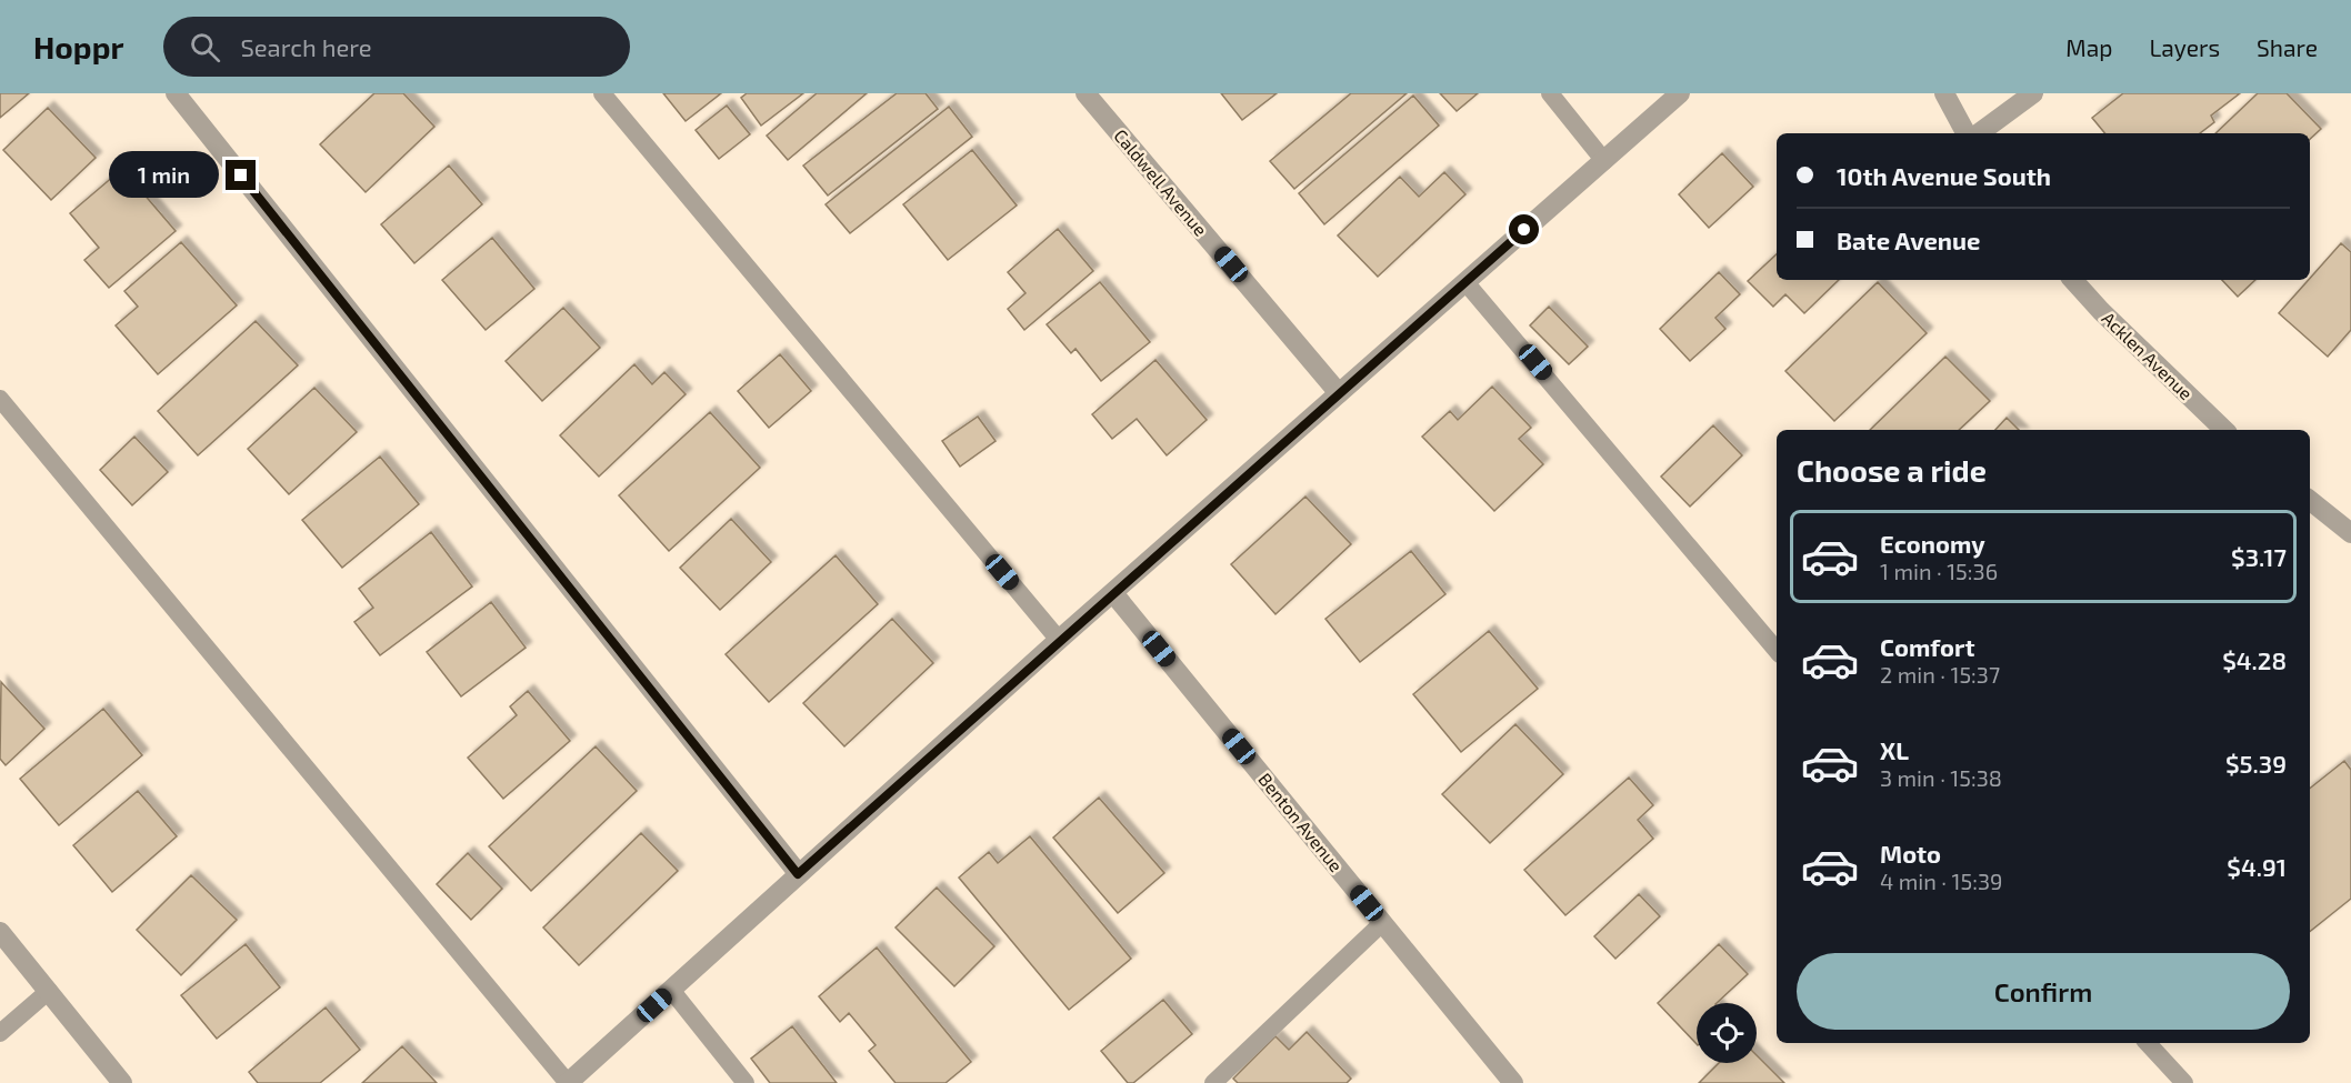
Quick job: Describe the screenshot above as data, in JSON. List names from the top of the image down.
{
  "streets": {
    "street": ["Caldwell Avenue", "Acklen Avenue", "Benton Avenue"]
  },
  "page": {
    "header": "Hoppr",
    "search": "Search here",
    "nav": ["Map", "Layers", "Share"],
    "banner": ["10th Avenue South", "Bate Avenue"],
    "bubble": "1 min",
    "heading": "Choose a ride",
    "list": [
      {
        "name": "Economy",
        "note": "1 min · 15:36",
        "value": "$3.17"
      },
      {
        "name": "Comfort",
        "note": "2 min · 15:37",
        "value": "$4.28"
      },
      {
        "name": "XL",
        "note": "3 min · 15:38",
        "value": "$5.39"
      },
      {
        "name": "Moto",
        "note": "4 min · 15:39",
        "value": "$4.91"
      }
    ],
    "buttons": "Confirm"
  }
}
